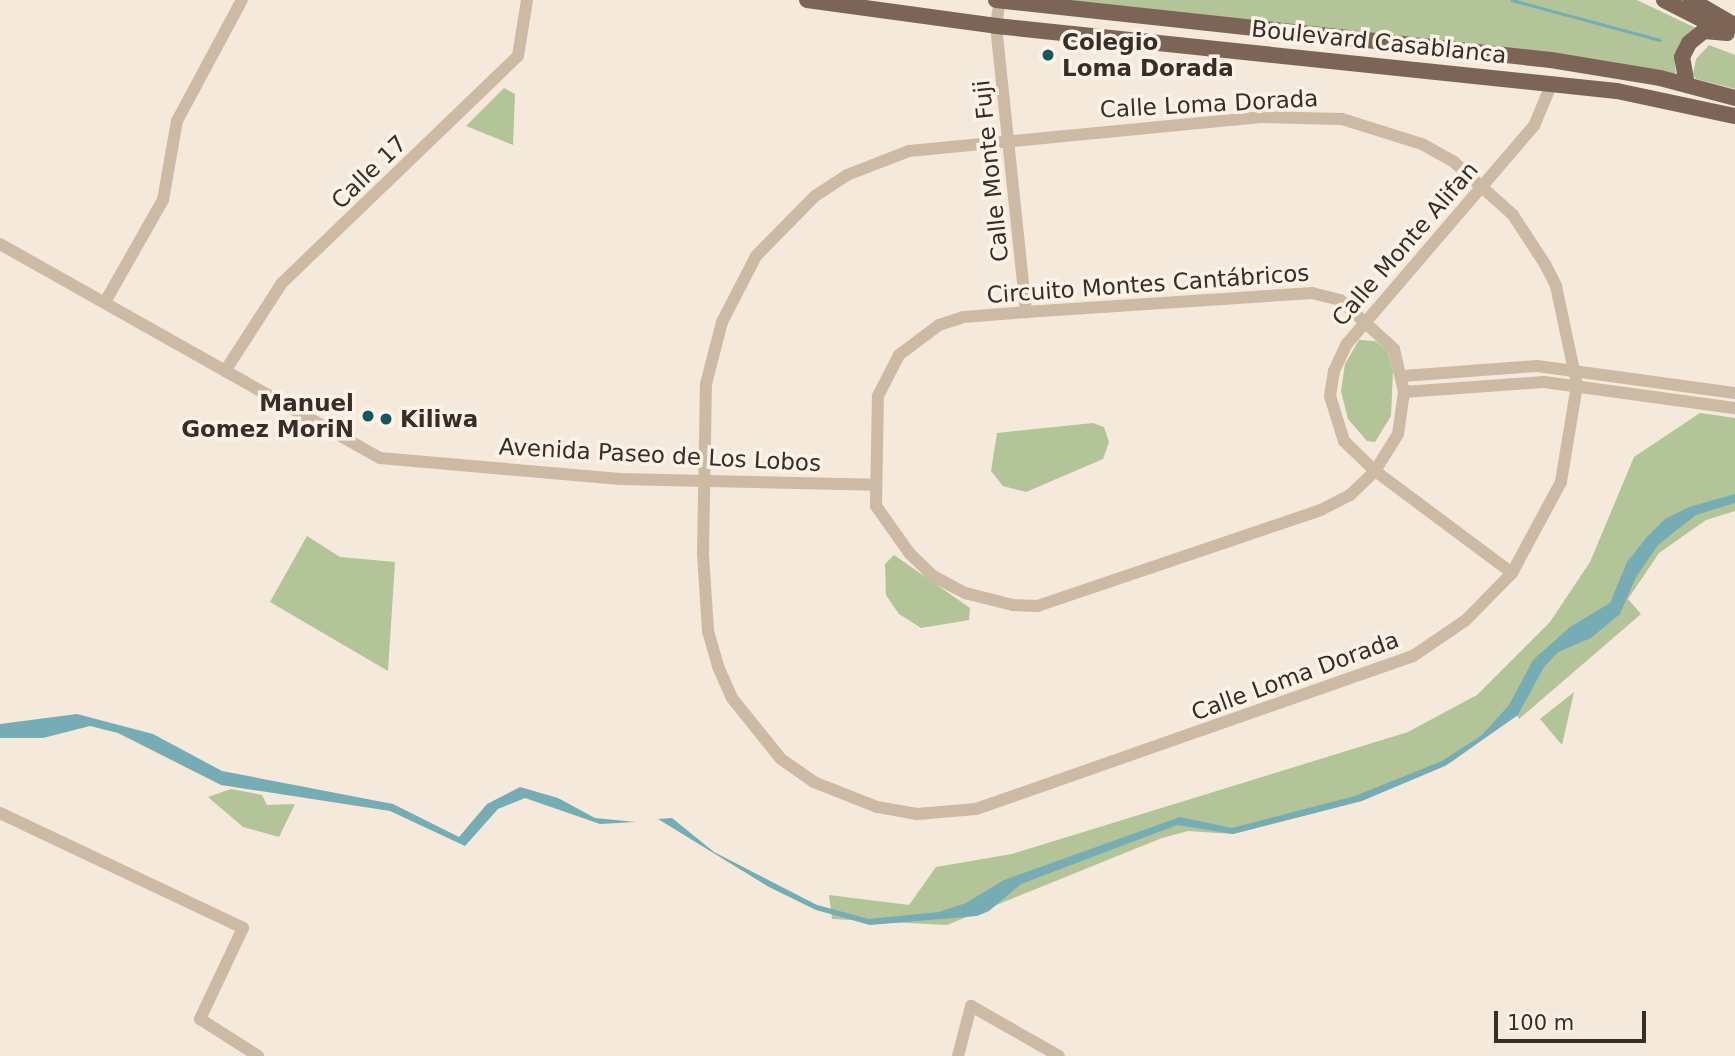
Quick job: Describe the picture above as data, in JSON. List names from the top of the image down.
{
  "streets": {
    "main road": ["Boulevard Casablanca"],
    "street": [
      "Calle Loma Dorada",
      "Calle Monte Fuji",
      "Calle 17",
      "Calle Monte Alifan",
      "Circuito Montes Cantábricos",
      "Avenida Paseo de Los Lobos"
    ]
  },
  "crossings": [
    ["Boulevard Casablanca", "Calle Monte Fuji"],
    ["Boulevard Casablanca", "Calle Monte Alifan"],
    ["Calle Loma Dorada", "Calle Monte Fuji"],
    ["Calle Loma Dorada", "Calle Monte Alifan"],
    ["Calle Loma Dorada", "Avenida Paseo de Los Lobos"],
    ["Calle Monte Fuji", "Circuito Montes Cantábricos"],
    ["Calle 17", "Avenida Paseo de Los Lobos"],
    ["Calle Monte Alifan", "Circuito Montes Cantábricos"],
    ["Circuito Montes Cantábricos", "Avenida Paseo de Los Lobos"]
  ],
  "places": ["Colegio Loma Dorada", "Manuel Gomez MoriN", "Kiliwa"],
  "scale_bar": "100 m"
}
